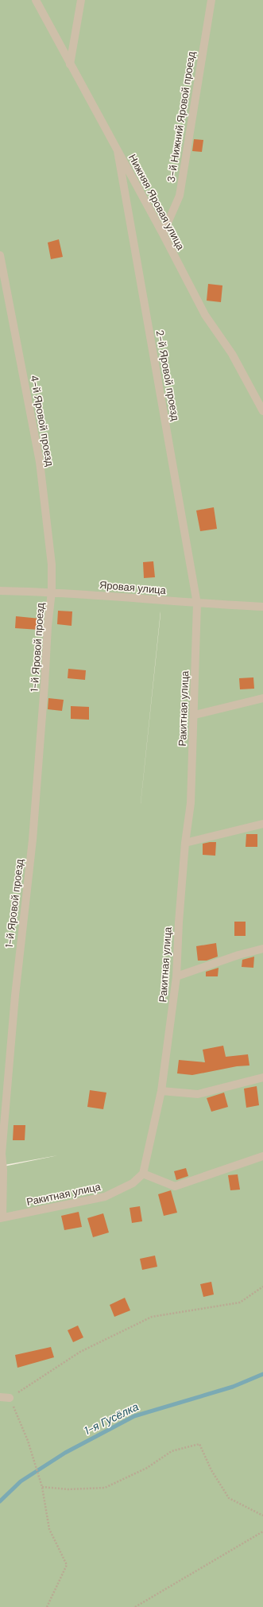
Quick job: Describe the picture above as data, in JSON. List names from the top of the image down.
{
  "streets": {
    "street": [
      "3-й Нижний Яровой проезд",
      "Нижняя Яровая улица",
      "2-й Яровой проезд",
      "4-й Яровой проезд",
      "Яровая улица",
      "1-й Яровой проезд",
      "Ракитная улица"
    ]
  },
  "crossings": [
    ["3-й Нижний Яровой проезд", "Нижняя Яровая улица"],
    ["Нижняя Яровая улица", "2-й Яровой проезд"],
    ["2-й Яровой проезд", "Яровая улица"],
    ["2-й Яровой проезд", "Ракитная улица"],
    ["4-й Яровой проезд", "Яровая улица"],
    ["4-й Яровой проезд", "1-й Яровой проезд"],
    ["Яровая улица", "1-й Яровой проезд"],
    ["Яровая улица", "Ракитная улица"],
    ["1-й Яровой проезд", "Ракитная улица"]
  ],
  "water": ["1-я Гусёлка"]
}
